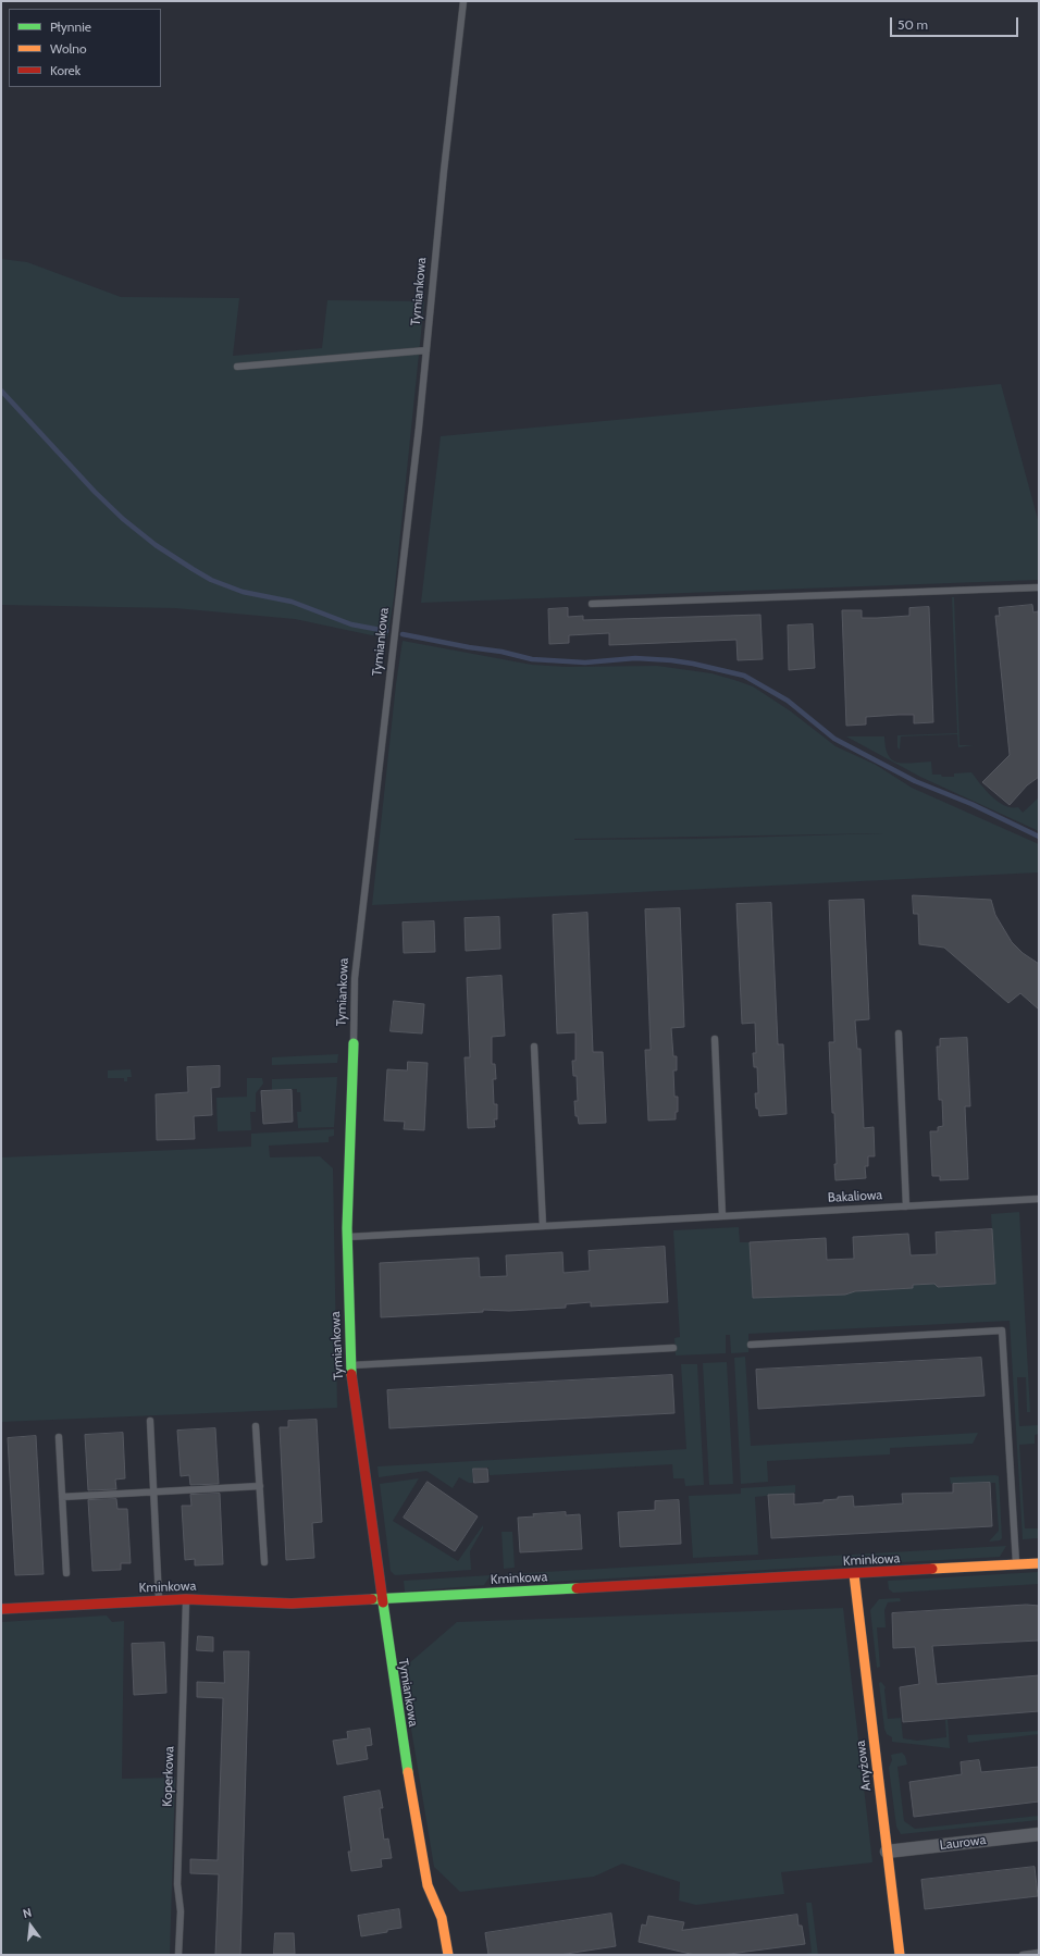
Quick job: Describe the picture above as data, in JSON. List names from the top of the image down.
{
  "streets": {
    "street": [
      "Tymiankowa",
      "Kminkowa",
      "Anyżowa",
      "Laurowa"
    ],
    "lane": ["Bakaliowa", "Koperkowa"]
  },
  "crossings": [
    ["Tymiankowa", "Bakaliowa"],
    ["Tymiankowa", "Kminkowa"],
    ["Kminkowa", "Anyżowa"],
    ["Kminkowa", "Koperkowa"],
    ["Anyżowa", "Laurowa"]
  ],
  "legend": ["Płynnie", "Wolno", "Korek"],
  "scale_bar": "50 m",
  "north": "top"
}
